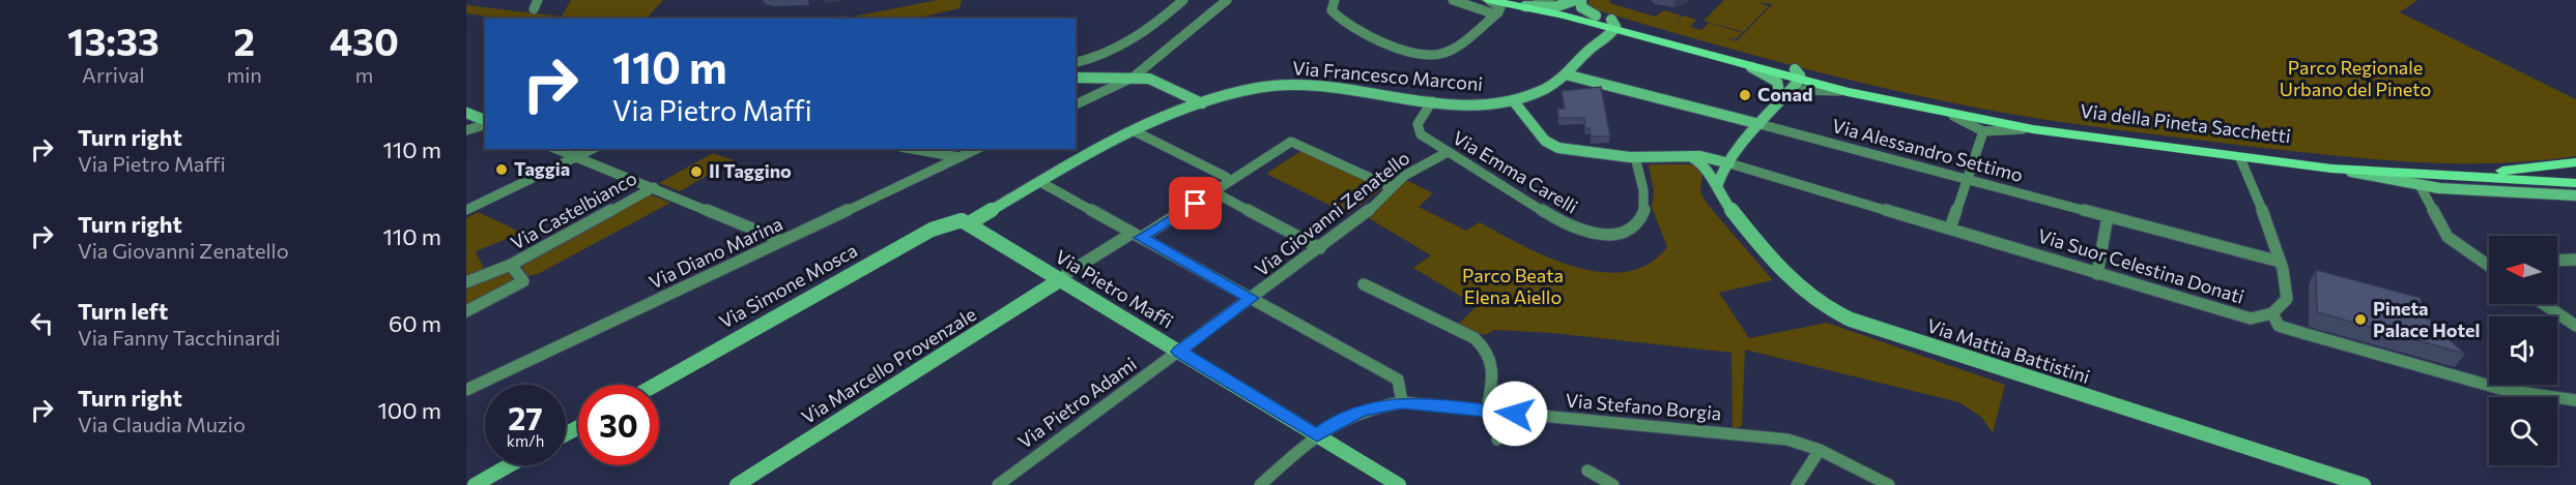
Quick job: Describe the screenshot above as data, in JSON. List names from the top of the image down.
{
  "streets": {
    "main road": ["Via della Pineta Sacchetti"],
    "street": [
      "Via Francesco Marconi",
      "Via Alessandro Settimo",
      "Via Emma Carelli",
      "Via Castelbianco",
      "Via Giovanni Zenatello",
      "Via Diano Marina",
      "Via Suor Celestina Donati",
      "Via Simone Mosca",
      "Via Pietro Maffi",
      "Via Mattia Battistini",
      "Via Marcello Provenzale",
      "Via Pietro Adami",
      "Via Stefano Borgia"
    ]
  },
  "crossings": [
    ["Via Francesco Marconi", "Via della Pineta Sacchetti"],
    ["Via Francesco Marconi", "Via Alessandro Settimo"],
    ["Via Francesco Marconi", "Via Emma Carelli"],
    ["Via Francesco Marconi", "Via Suor Celestina Donati"],
    ["Via Francesco Marconi", "Via Simone Mosca"],
    ["Via Francesco Marconi", "Via Pietro Maffi"],
    ["Via Emma Carelli", "Via Giovanni Zenatello"],
    ["Via Emma Carelli", "Via Suor Celestina Donati"],
    ["Via Giovanni Zenatello", "Via Pietro Maffi"],
    ["Via Giovanni Zenatello", "Via Pietro Adami"],
    ["Via Simone Mosca", "Via Pietro Maffi"],
    ["Via Pietro Maffi", "Via Marcello Provenzale"],
    ["Via Pietro Maffi", "Via Pietro Adami"],
    ["Via Pietro Maffi", "Via Stefano Borgia"]
  ],
  "parks": ["Parco Regionale Urbano del Pineto", "Parco Beata Elena Aiello"],
  "places": [
    "Conad",
    "Taggia",
    "Il Taggino",
    "Pineta Palace Hotel"
  ],
  "north": "left",
  "page": {
    "eta": [
      "13:33",
      "Arrival",
      "2",
      "min",
      "430",
      "m"
    ],
    "turn": ["110 m", "Via Pietro Maffi"],
    "list": [
      {
        "name": "Turn right",
        "note": "Via Pietro Maffi",
        "value": "110 m"
      },
      {
        "name": "Turn right",
        "note": "Via Giovanni Zenatello",
        "value": "110 m"
      },
      {
        "name": "Turn left",
        "note": "Via Fanny Tacchinardi",
        "value": "60 m"
      },
      {
        "name": "Turn right",
        "note": "Via Claudia Muzio",
        "value": "100 m"
      }
    ],
    "speed": "27 km/h",
    "limit": "30"
  }
}
